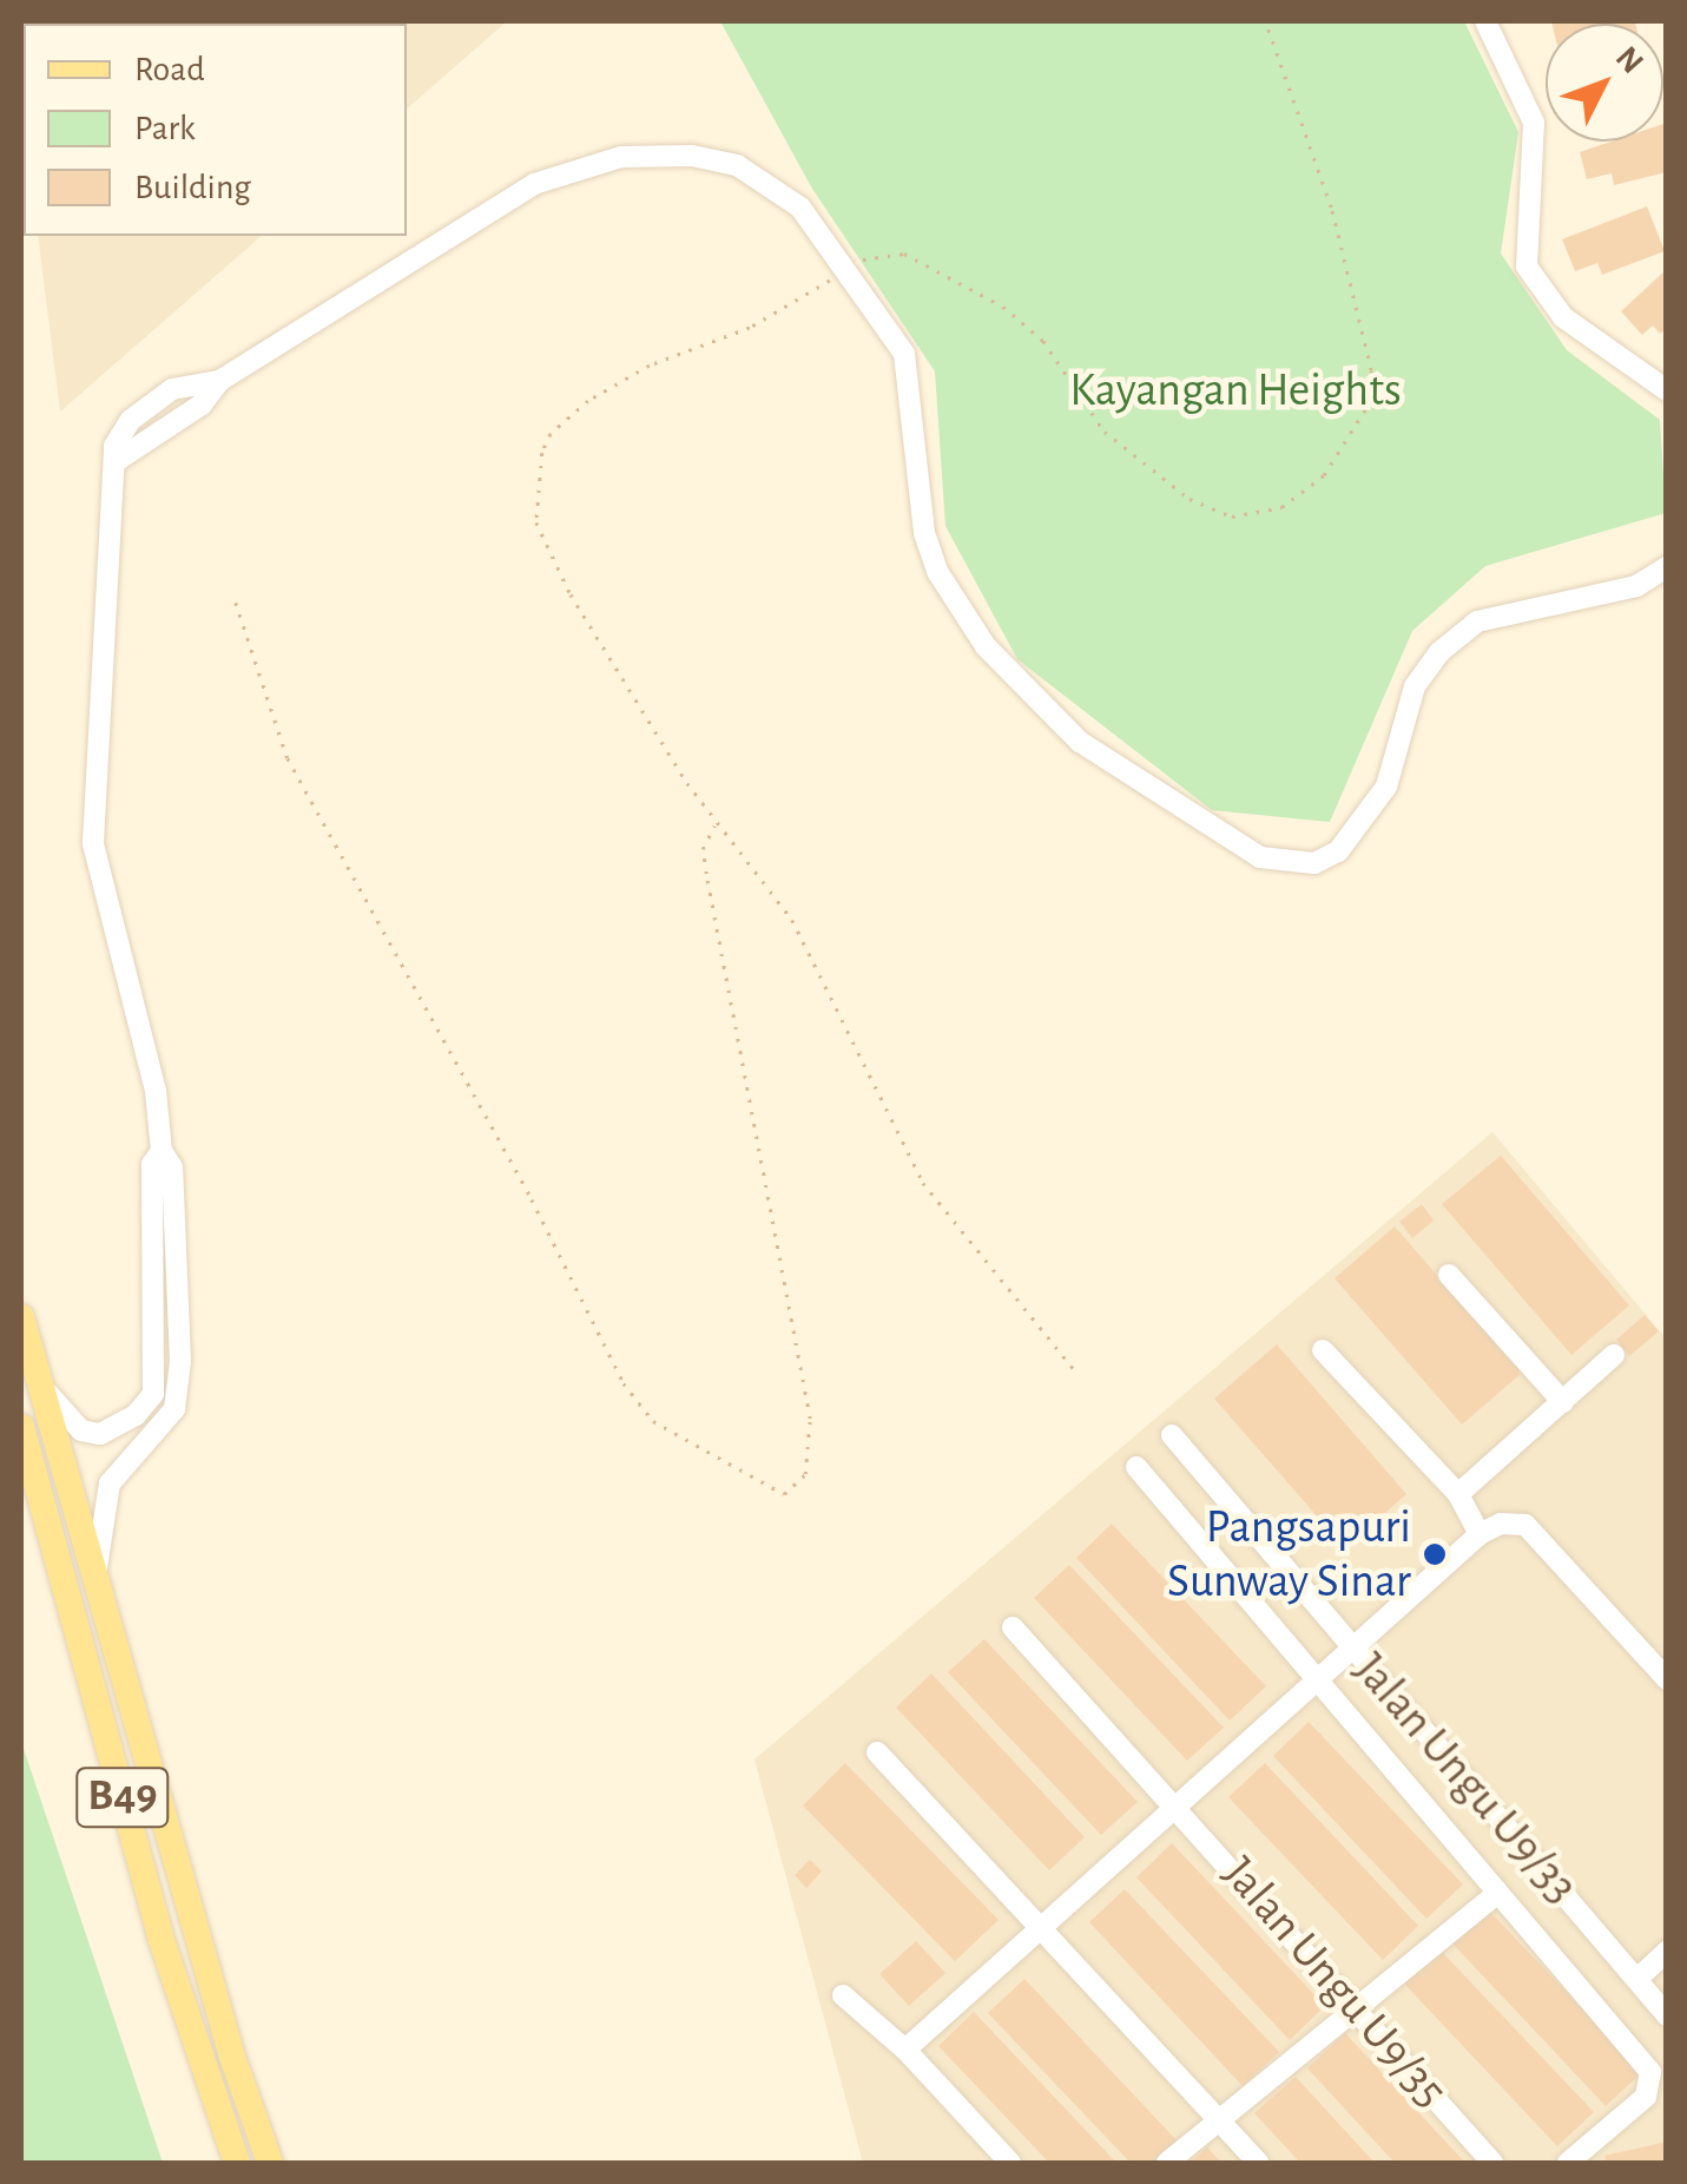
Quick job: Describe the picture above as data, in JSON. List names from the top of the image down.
{
  "streets": {
    "main road": ["B49"],
    "street": ["Jalan Ungu U9/33", "Jalan Ungu U9/35"]
  },
  "parks": ["Kayangan Heights"],
  "places": ["Pangsapuri Sunway Sinar"],
  "legend": ["Road", "Park", "Building"],
  "north": "top right"
}
